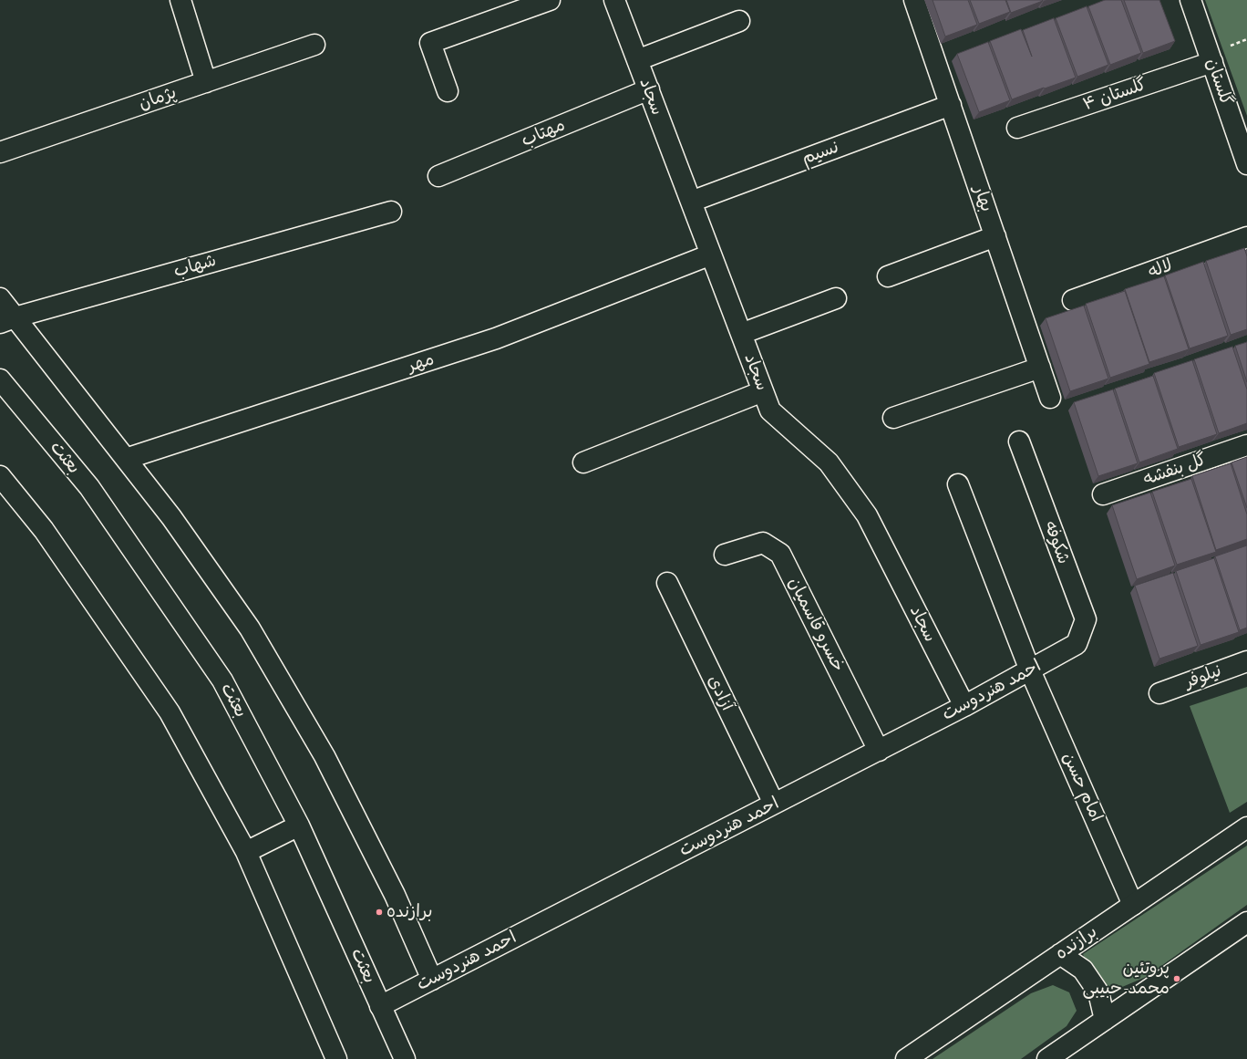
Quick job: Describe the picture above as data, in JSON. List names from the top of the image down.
{
  "streets": {
    "street": [
      "گلستان",
      "گلستان ۴",
      "سجاد",
      "پژمان",
      "مهتاب",
      "نسیم",
      "بهار",
      "شهاب",
      "لاله",
      "مهر",
      "بعثت",
      "گل بنفشه",
      "شکوفه",
      "خسرو قاسمیان",
      "نیلوفر",
      "احمد هنردوست",
      "آزادی",
      "امام حسن",
      "برازنده"
    ]
  },
  "crossings": [
    ["گلستان", "گلستان ۴"],
    ["سجاد", "مهتاب"],
    ["سجاد", "نسیم"],
    ["سجاد", "مهر"],
    ["سجاد", "احمد هنردوست"],
    ["نسیم", "بهار"],
    ["بعثت", "احمد هنردوست"],
    ["شکوفه", "احمد هنردوست"],
    ["خسرو قاسمیان", "احمد هنردوست"],
    ["احمد هنردوست", "آزادی"],
    ["احمد هنردوست", "امام حسن"],
    ["امام حسن", "برازنده"]
  ],
  "places": ["برازنده", "پروتئین محمد-حبیبی"]
}
